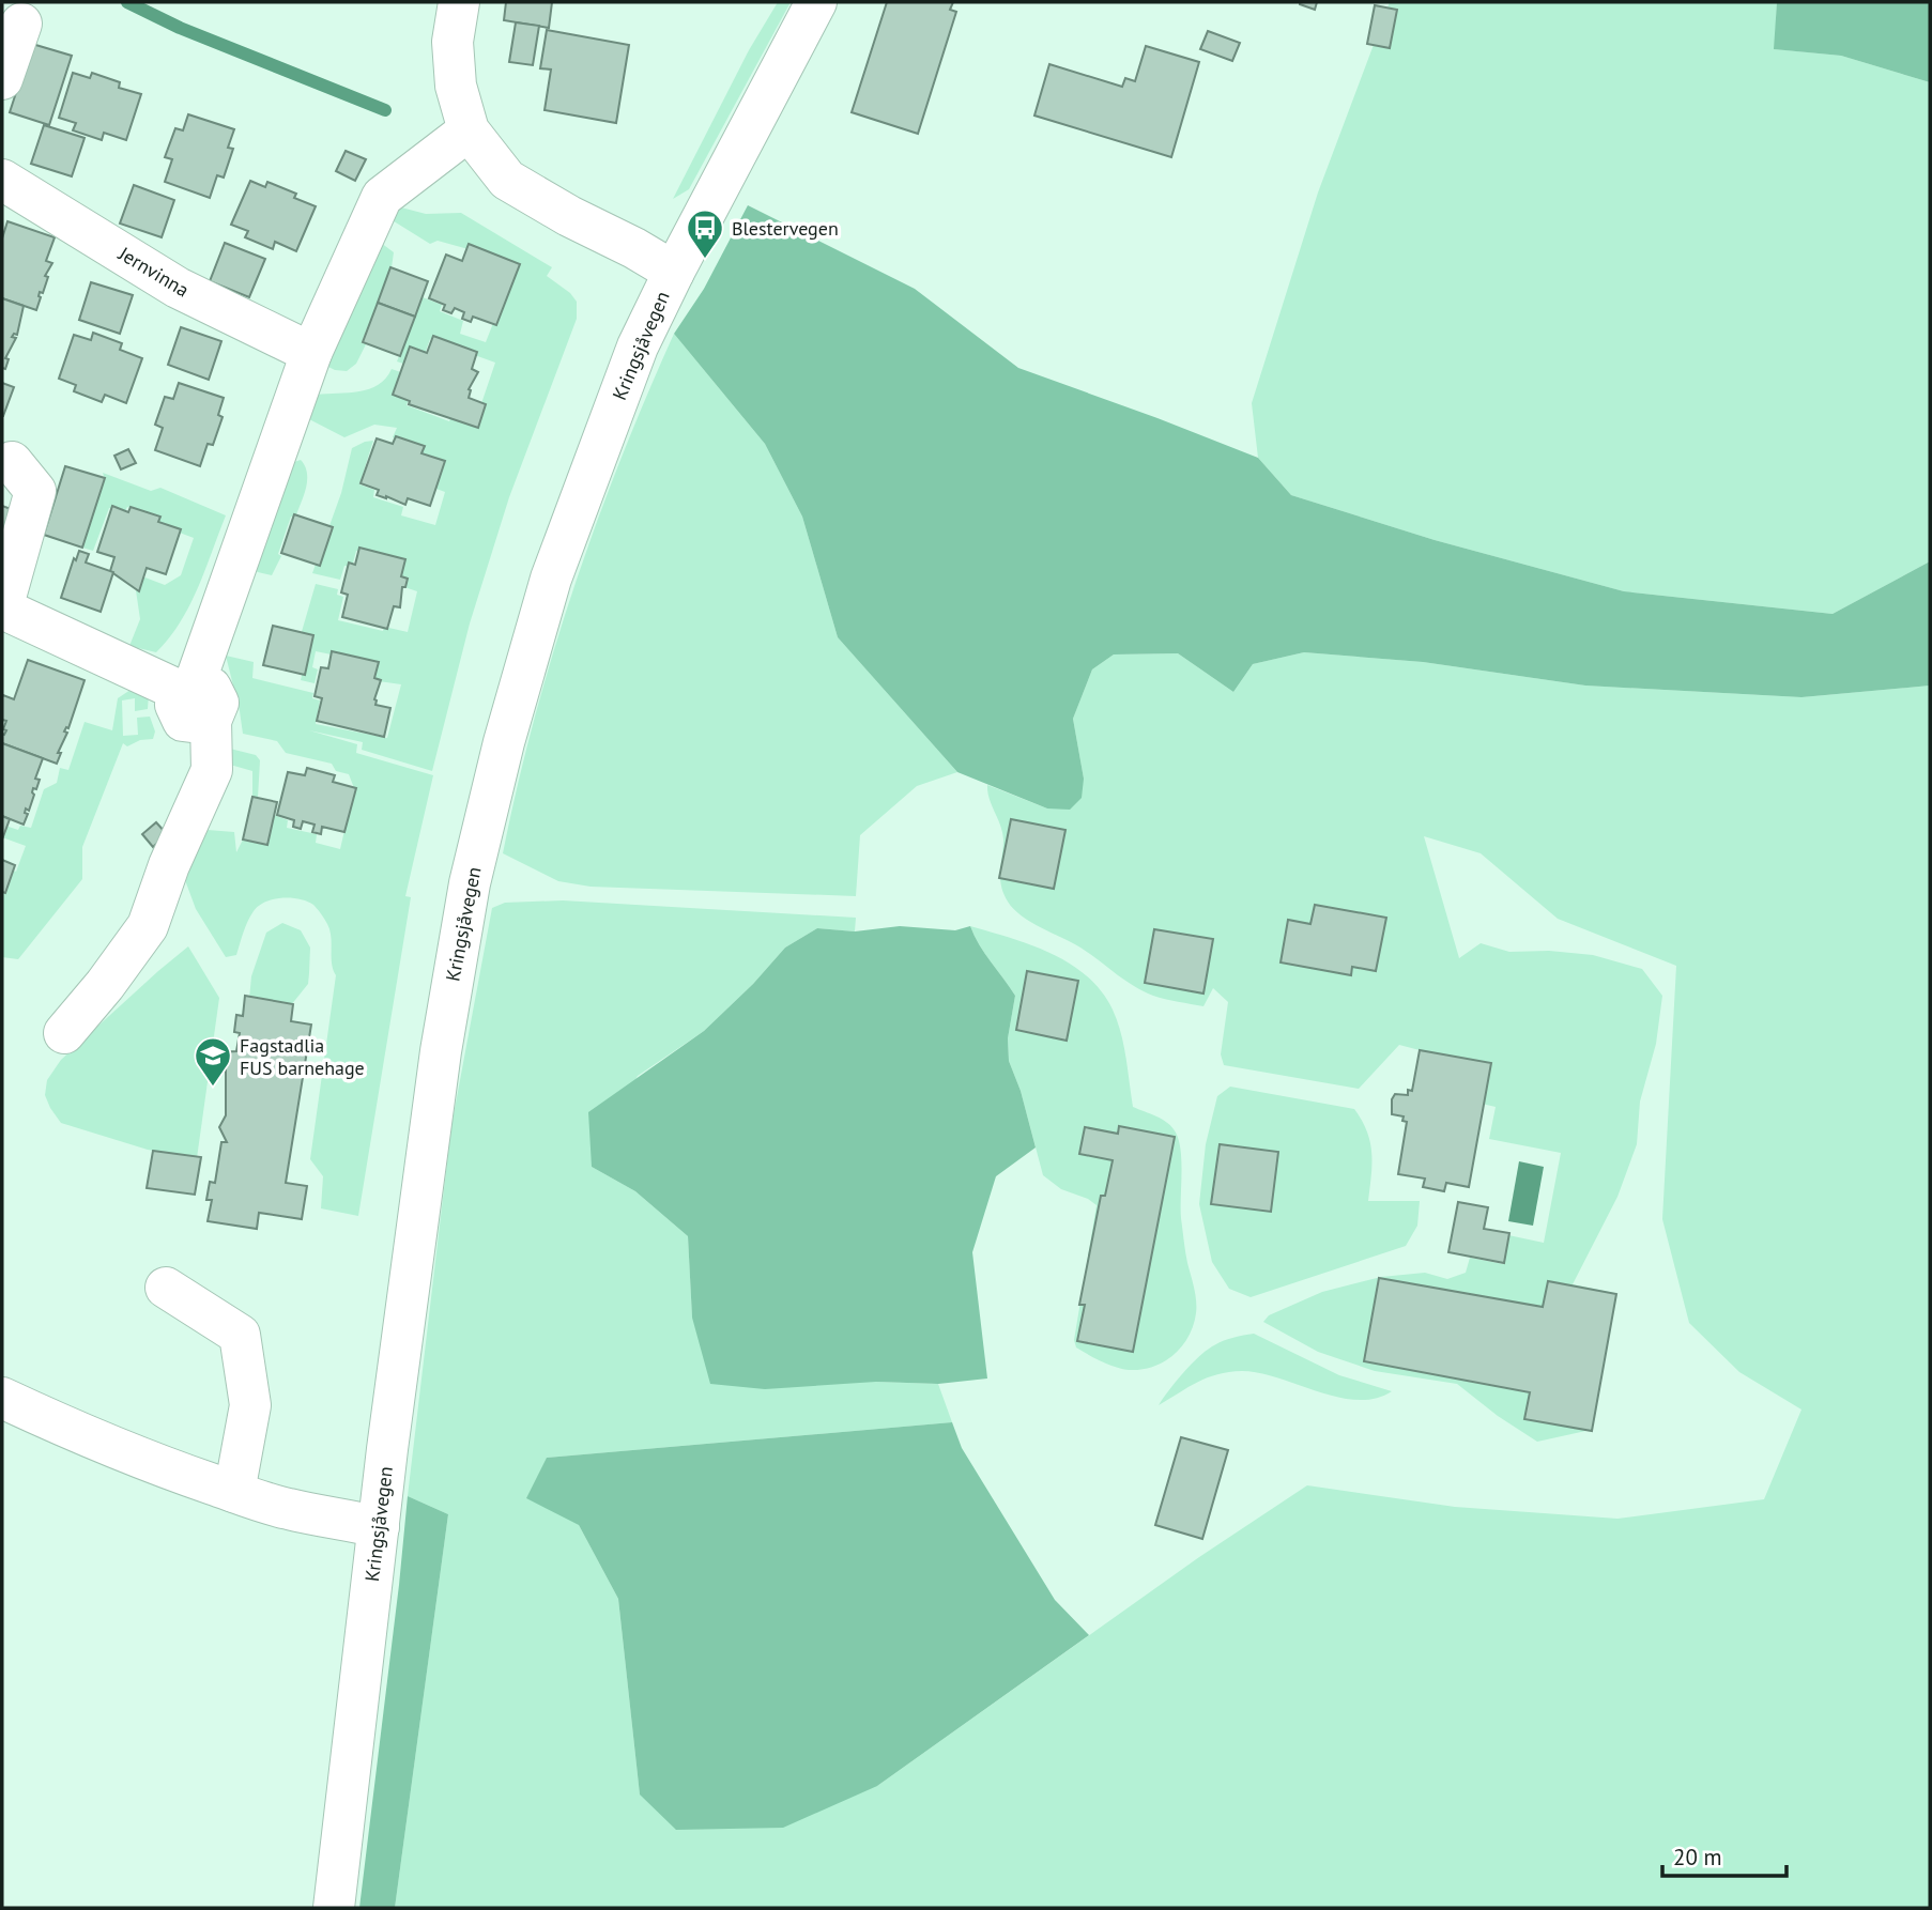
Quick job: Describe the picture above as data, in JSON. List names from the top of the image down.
{
  "streets": {
    "street": ["Jernvinna", "Kringsjåvegen"]
  },
  "places": {
    "bus stop": ["Blestervegen"],
    "school or university": ["Fagstadlia FUS barnehage"]
  },
  "scale_bar": "20 m"
}
